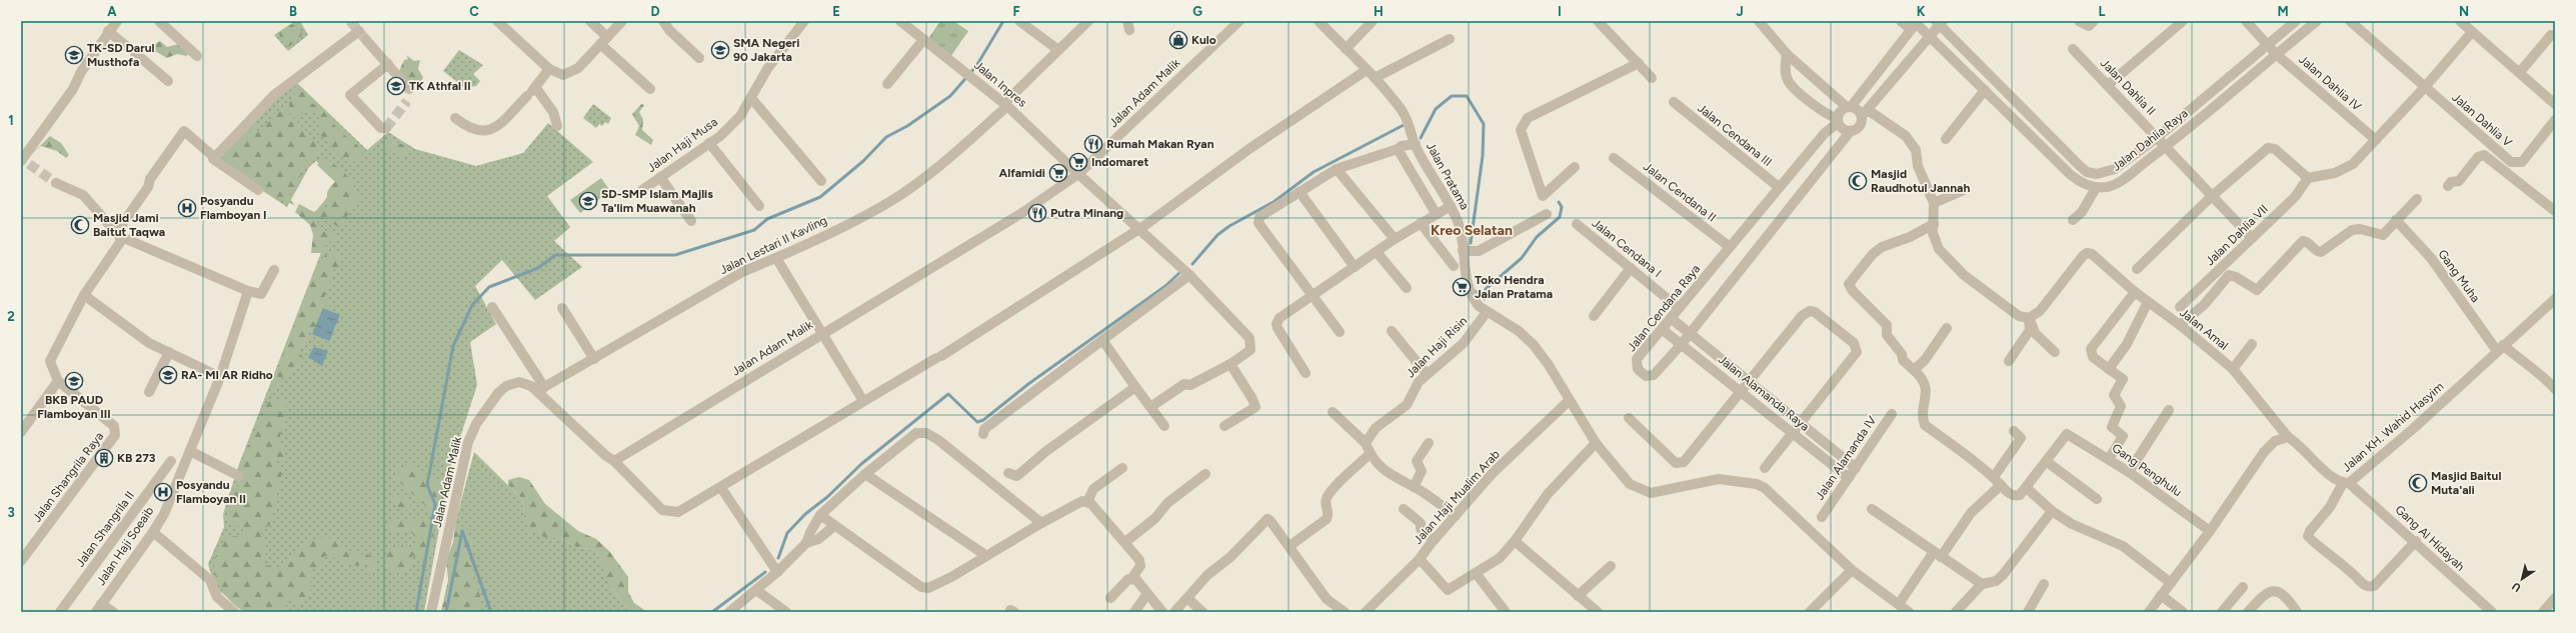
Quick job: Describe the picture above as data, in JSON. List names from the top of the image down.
{
  "streets": {
    "street": [
      "Jalan Dahlia IV",
      "Jalan Inpres",
      "Jalan Dahlia II",
      "Jalan Adam Malik",
      "Jalan Dahlia V",
      "Jalan Cendana III",
      "Jalan Dahlia Raya",
      "Jalan Haji Musa",
      "Jalan Pratama",
      "Jalan Cendana II",
      "Jalan Dahlia VII",
      "Jalan Lestari II Kavling",
      "Jalan Cendana I",
      "Gang Muha",
      "Jalan Cendana Raya",
      "Jalan Amal",
      "Jalan Haji Risin",
      "Jalan Alamanda Raya",
      "Jalan KH. Wahid Hasyim",
      "Jalan Alamanda IV",
      "Gang Penghulu",
      "Jalan Shangrila Raya",
      "Jalan Haji Mualim Arab",
      "Jalan Shangrila II",
      "Gang Al Hidayah",
      "Jalan Haji Soeaib"
    ]
  },
  "crossings": [
    ["Jalan Dahlia IV", "Jalan Dahlia Raya"],
    ["Jalan Inpres", "Jalan Adam Malik"],
    ["Jalan Inpres", "Jalan Lestari II Kavling"],
    ["Jalan Dahlia II", "Jalan Dahlia Raya"],
    ["Jalan Dahlia II", "Jalan Dahlia VII"],
    ["Jalan Adam Malik", "Jalan Lestari II Kavling"],
    ["Jalan Cendana III", "Jalan Cendana Raya"],
    ["Jalan Dahlia Raya", "Jalan Cendana Raya"],
    ["Jalan Pratama", "Jalan Haji Risin"],
    ["Jalan Pratama", "Jalan Haji Mualim Arab"],
    ["Jalan Cendana II", "Jalan Cendana Raya"],
    ["Jalan Cendana I", "Jalan Cendana Raya"],
    ["Gang Muha", "Jalan KH. Wahid Hasyim"],
    ["Jalan Cendana Raya", "Jalan Alamanda Raya"],
    ["Jalan Amal", "Jalan KH. Wahid Hasyim"],
    ["Jalan Alamanda Raya", "Jalan Alamanda IV"],
    ["Jalan KH. Wahid Hasyim", "Gang Al Hidayah"]
  ],
  "districts": ["Kreo Selatan"],
  "places": {
    "shop": ["Kulo"],
    "school or university": [
      "SMA Negeri 90 Jakarta",
      "TK-SD Darul Musthofa",
      "TK Athfal II",
      "SD-SMP Islam Majlis Ta'lim Muawanah",
      "RA- MI AR Ridho",
      "BKB PAUD Flamboyan III"
    ],
    "restaurant": ["Rumah Makan Ryan", "Putra Minang"],
    "supermarket": ["Indomaret", "Alfamidi", "Toko Hendra Jalan Pratama"],
    "mosque": ["Masjid Raudhotul Jannah", "Masjid Jami Baitut Taqwa", "Masjid Baitul Muta'ali"],
    "hospital": ["Posyandu Flamboyan I", "Posyandu Flamboyan II"],
    "building": ["KB 273"]
  },
  "north": "bottom left",
  "grid": {
    "columns": [
      "A",
      "B",
      "C",
      "D",
      "E",
      "F",
      "G",
      "H",
      "I",
      "J",
      "K",
      "L",
      "M",
      "N"
    ],
    "rows": ["1", "2", "3"]
  }
}
